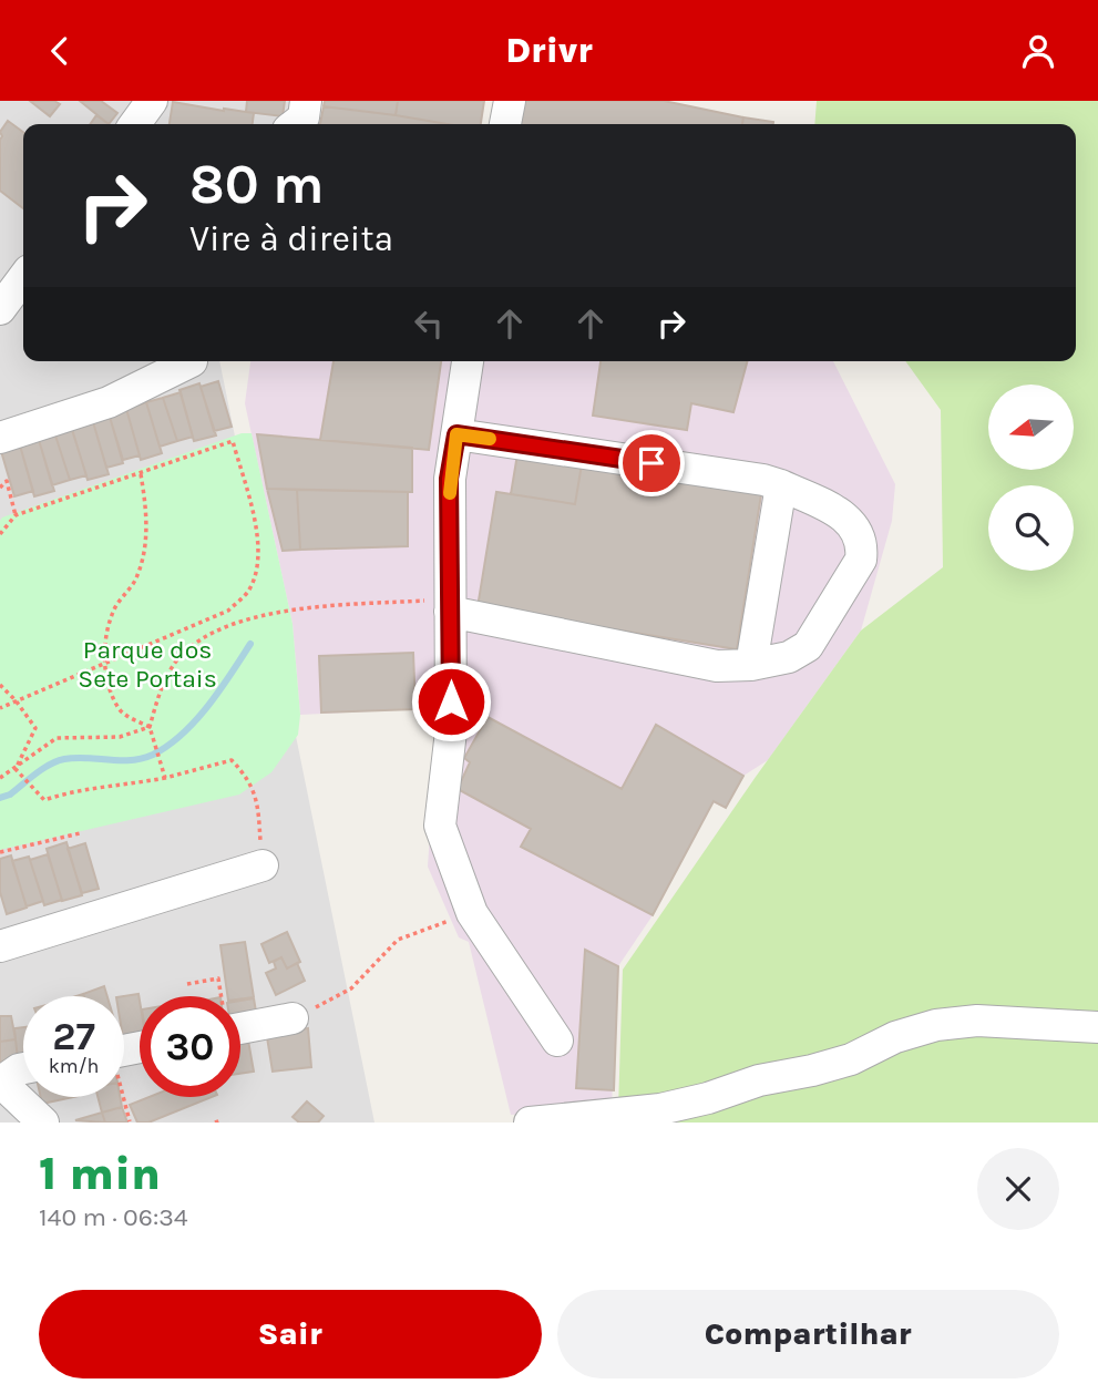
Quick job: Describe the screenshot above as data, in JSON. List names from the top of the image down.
{
  "parks": ["Parque dos Sete Portais"],
  "north": "left",
  "page": {
    "header": "Drivr",
    "turn": ["80 m", "Vire à direita"],
    "speed": "27 km/h",
    "limit": "30",
    "heading": ["1 min", "140 m · 06:34"],
    "buttons": ["Sair", "Compartilhar"]
  }
}
